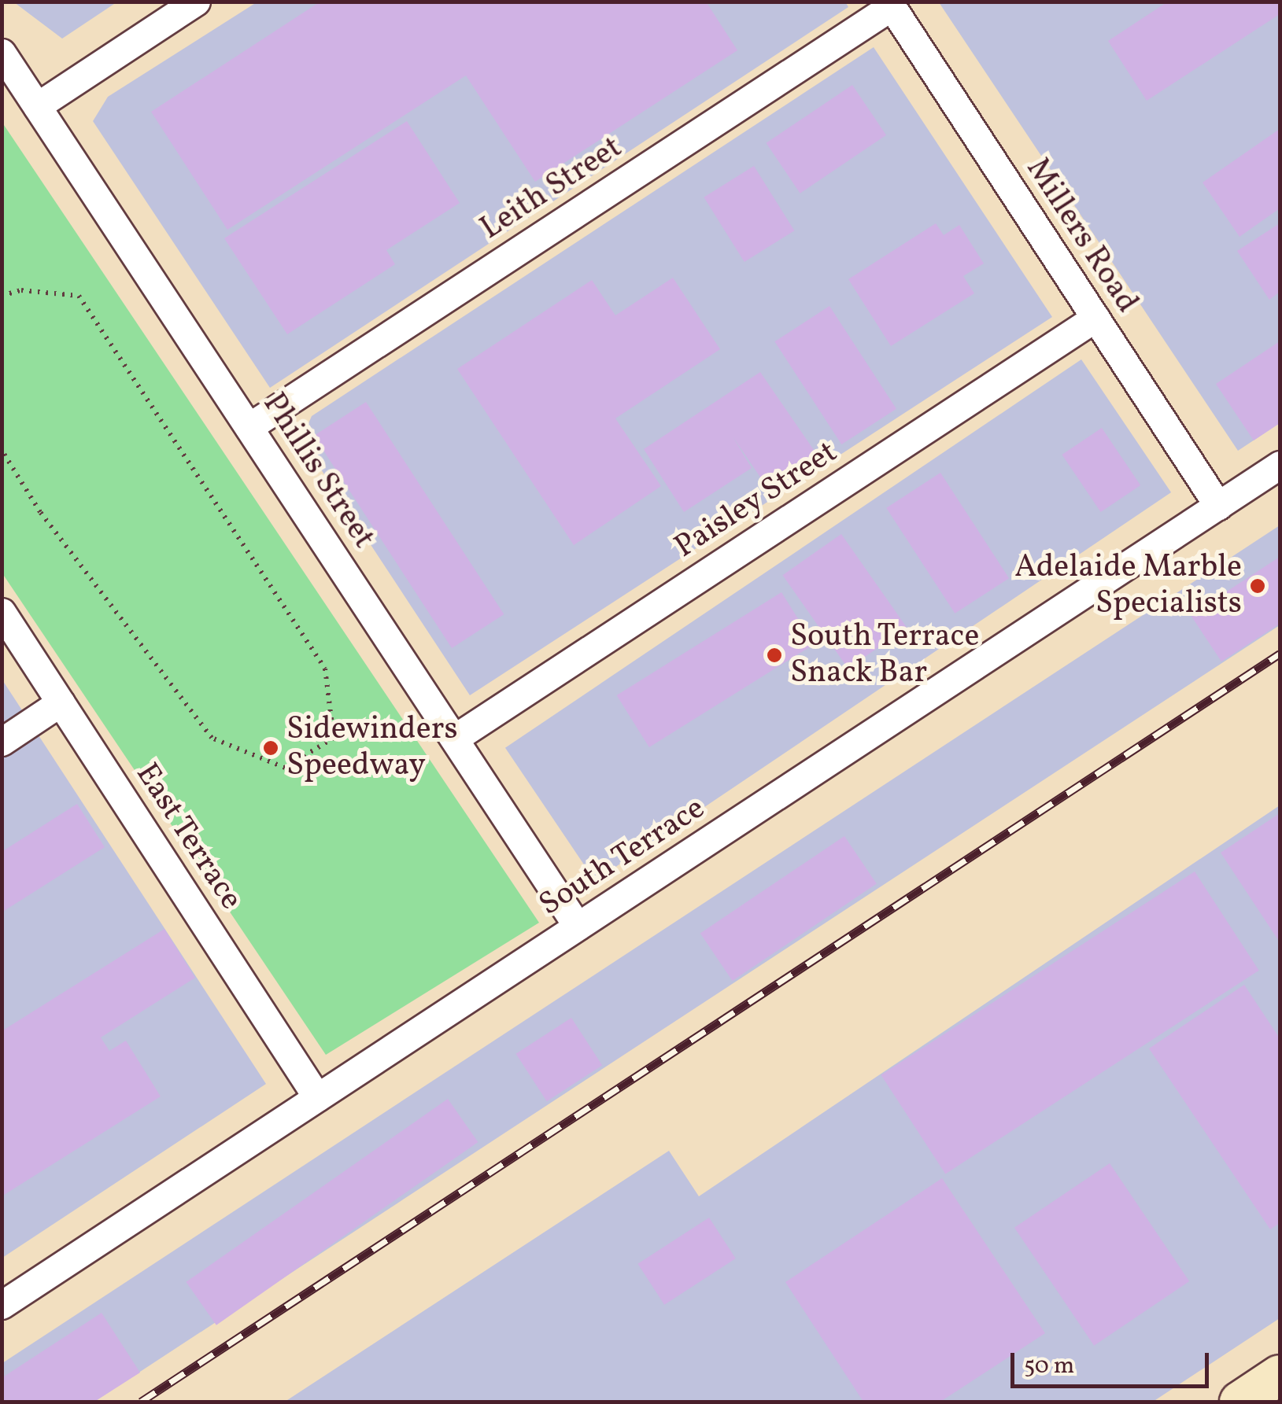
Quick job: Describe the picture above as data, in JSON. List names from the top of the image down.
{
  "streets": {
    "street": [
      "Leith Street",
      "Millers Road",
      "Phillis Street",
      "Paisley Street",
      "East Terrace",
      "South Terrace"
    ]
  },
  "crossings": [
    ["Leith Street", "Millers Road"],
    ["Leith Street", "Phillis Street"],
    ["Millers Road", "Paisley Street"],
    ["Millers Road", "South Terrace"],
    ["Phillis Street", "Paisley Street"],
    ["Phillis Street", "South Terrace"],
    ["East Terrace", "South Terrace"]
  ],
  "places": ["Adelaide Marble Specialists", "South Terrace Snack Bar", "Sidewinders Speedway"],
  "scale_bar": "50 m"
}
